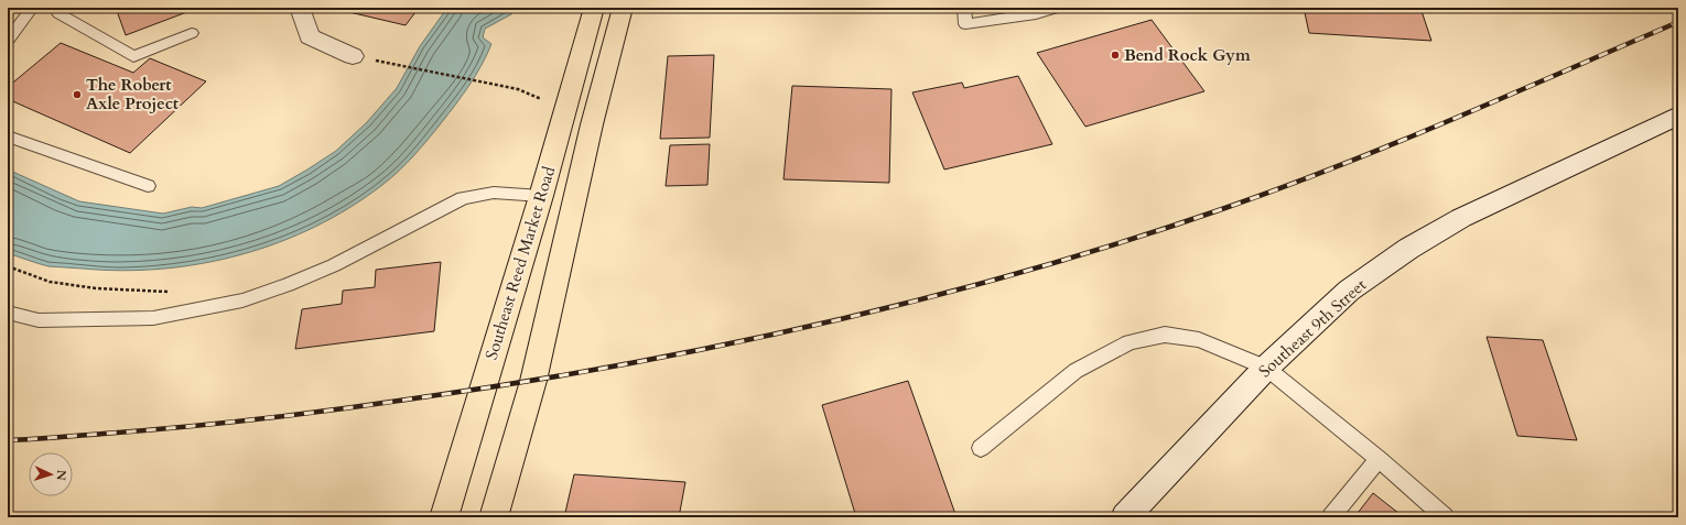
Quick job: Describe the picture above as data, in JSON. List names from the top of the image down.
{
  "streets": {
    "main road": ["Southeast Reed Market Road"],
    "street": ["Southeast 9th Street"]
  },
  "places": ["Bend Rock Gym", "The Robert Axle Project"],
  "north": "right"
}
